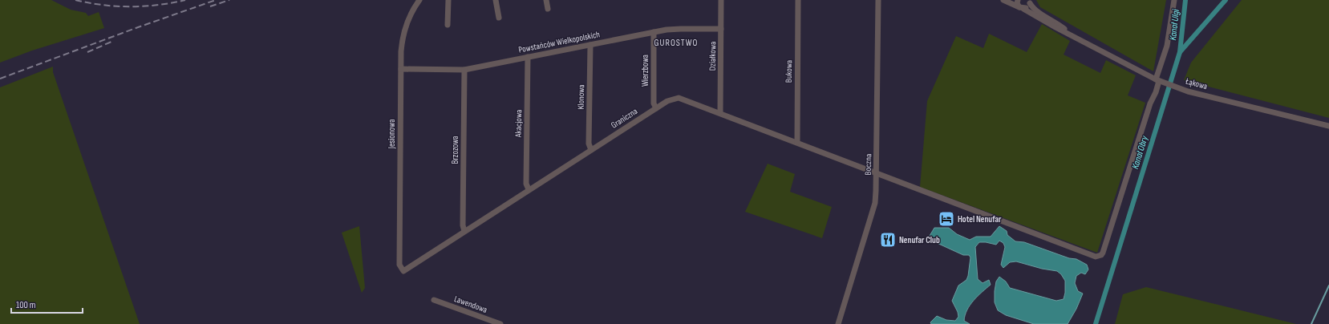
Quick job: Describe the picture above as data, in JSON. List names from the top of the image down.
{
  "streets": {
    "street": [
      "Powstańców Wielkopolskich",
      "Działkowa",
      "Wierzbowa",
      "Bukowa",
      "Łąkowa",
      "Klonowa",
      "Graniczna",
      "Akacjowa",
      "Jesionowa",
      "Brzozowa",
      "Boczna",
      "Lawendowa"
    ]
  },
  "crossings": [
    ["Powstańców Wielkopolskich", "Działkowa"],
    ["Powstańców Wielkopolskich", "Wierzbowa"],
    ["Powstańców Wielkopolskich", "Klonowa"],
    ["Powstańców Wielkopolskich", "Akacjowa"],
    ["Powstańców Wielkopolskich", "Jesionowa"],
    ["Powstańców Wielkopolskich", "Brzozowa"],
    ["Działkowa", "Graniczna"],
    ["Wierzbowa", "Graniczna"],
    ["Bukowa", "Graniczna"],
    ["Łąkowa", "Graniczna"],
    ["Klonowa", "Graniczna"],
    ["Graniczna", "Akacjowa"],
    ["Graniczna", "Jesionowa"],
    ["Graniczna", "Brzozowa"],
    ["Graniczna", "Boczna"]
  ],
  "districts": ["GUROSTWO"],
  "water": ["Kanał Ulgi", "Kanał Obry"],
  "places": {
    "hotel": ["Hotel Nenufar"],
    "restaurant": ["Nenufar Club"]
  },
  "scale_bar": "100 m"
}
